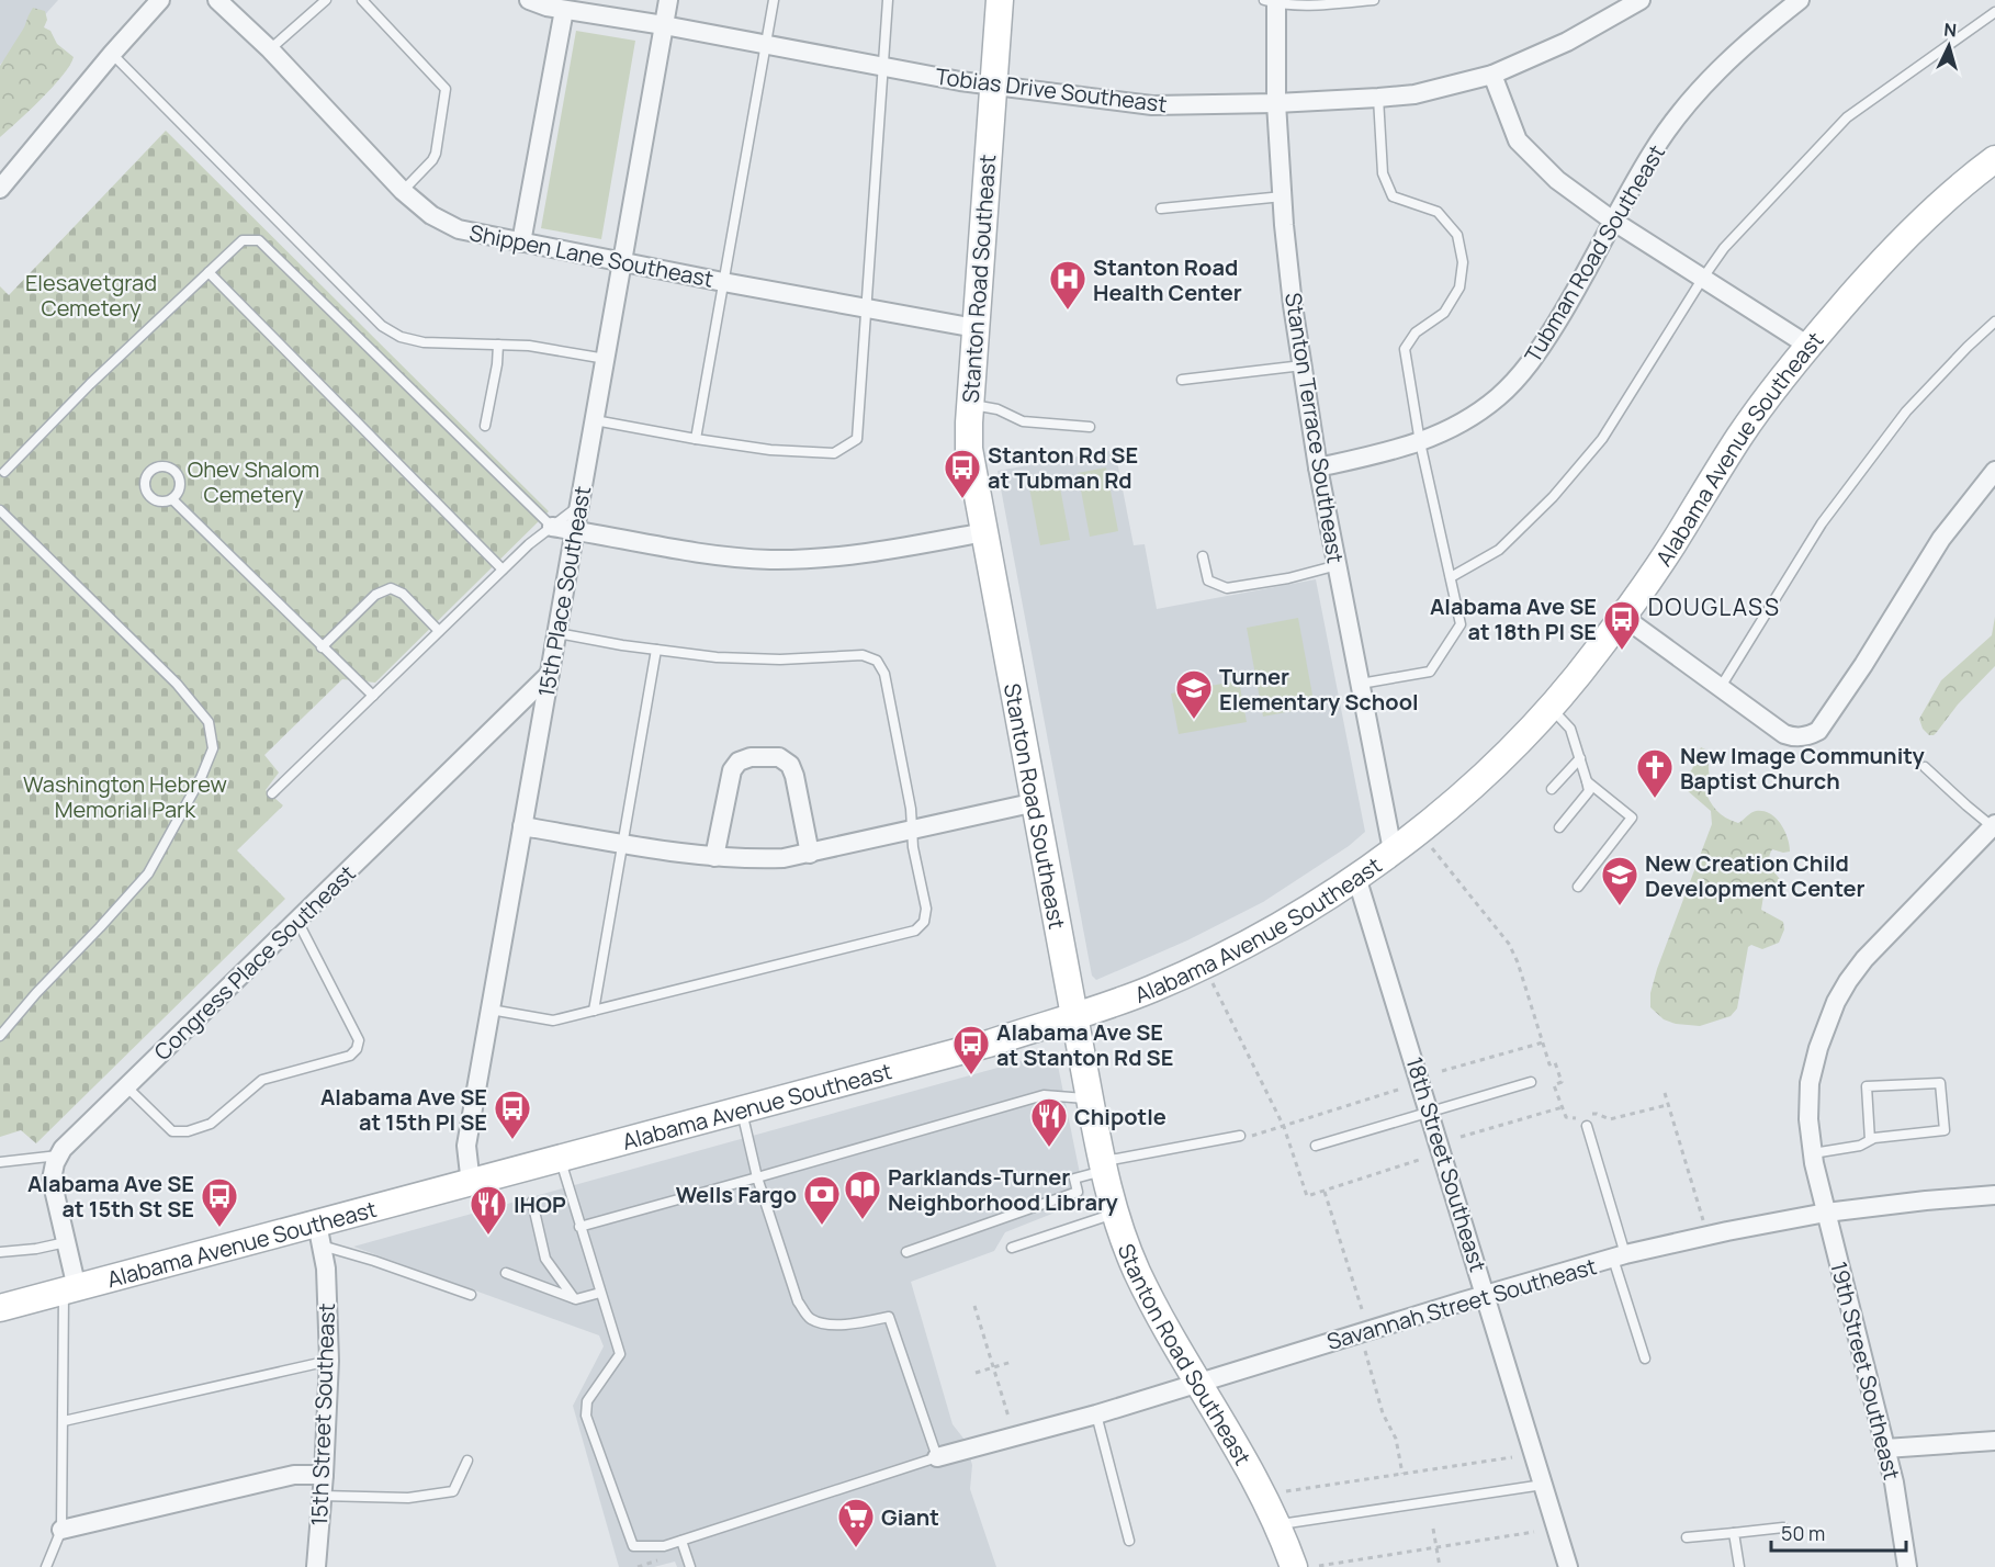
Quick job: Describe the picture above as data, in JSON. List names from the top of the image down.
{
  "streets": {
    "main road": ["Stanton Road Southeast", "Alabama Avenue Southeast"],
    "street": [
      "Tobias Drive Southeast",
      "Tubman Road Southeast",
      "Shippen Lane Southeast",
      "Stanton Terrace Southeast",
      "15th Place Southeast",
      "Congress Place Southeast",
      "18th Street Southeast",
      "Savannah Street Southeast",
      "19th Street Southeast",
      "15th Street Southeast"
    ]
  },
  "crossings": [
    ["Tobias Drive Southeast", "Stanton Road Southeast"],
    ["Tobias Drive Southeast", "Stanton Terrace Southeast"],
    ["Tobias Drive Southeast", "15th Place Southeast"],
    ["Tubman Road Southeast", "Stanton Terrace Southeast"],
    ["Shippen Lane Southeast", "Stanton Road Southeast"],
    ["Shippen Lane Southeast", "15th Place Southeast"],
    ["Stanton Road Southeast", "Alabama Avenue Southeast"],
    ["Stanton Road Southeast", "Savannah Street Southeast"],
    ["Stanton Terrace Southeast", "Alabama Avenue Southeast"],
    ["Alabama Avenue Southeast", "15th Place Southeast"],
    ["Alabama Avenue Southeast", "18th Street Southeast"],
    ["Alabama Avenue Southeast", "15th Street Southeast"],
    ["15th Place Southeast", "Congress Place Southeast"],
    ["18th Street Southeast", "Savannah Street Southeast"],
    ["Savannah Street Southeast", "19th Street Southeast"]
  ],
  "districts": ["DOUGLASS"],
  "parks": ["Elesavetgrad Cemetery", "Ohev Shalom Cemetery", "Washington Hebrew Memorial Park"],
  "places": {
    "hospital": ["Stanton Road Health Center"],
    "bus stop": [
      "Stanton Rd SE at Tubman Rd",
      "Alabama Ave SE at 18th Pl SE",
      "Alabama Ave SE at Stanton Rd SE",
      "Alabama Ave SE at 15th Pl SE",
      "Alabama Ave SE at 15th St SE"
    ],
    "school or university": ["Turner Elementary School", "New Creation Child Development Center"],
    "church": ["New Image Community Baptist Church"],
    "restaurant": ["Chipotle", "IHOP"],
    "library": ["Parklands-Turner Neighborhood Library"],
    "bank": ["Wells Fargo"],
    "supermarket": ["Giant"]
  },
  "scale_bar": "50 m",
  "north": "top"
}
